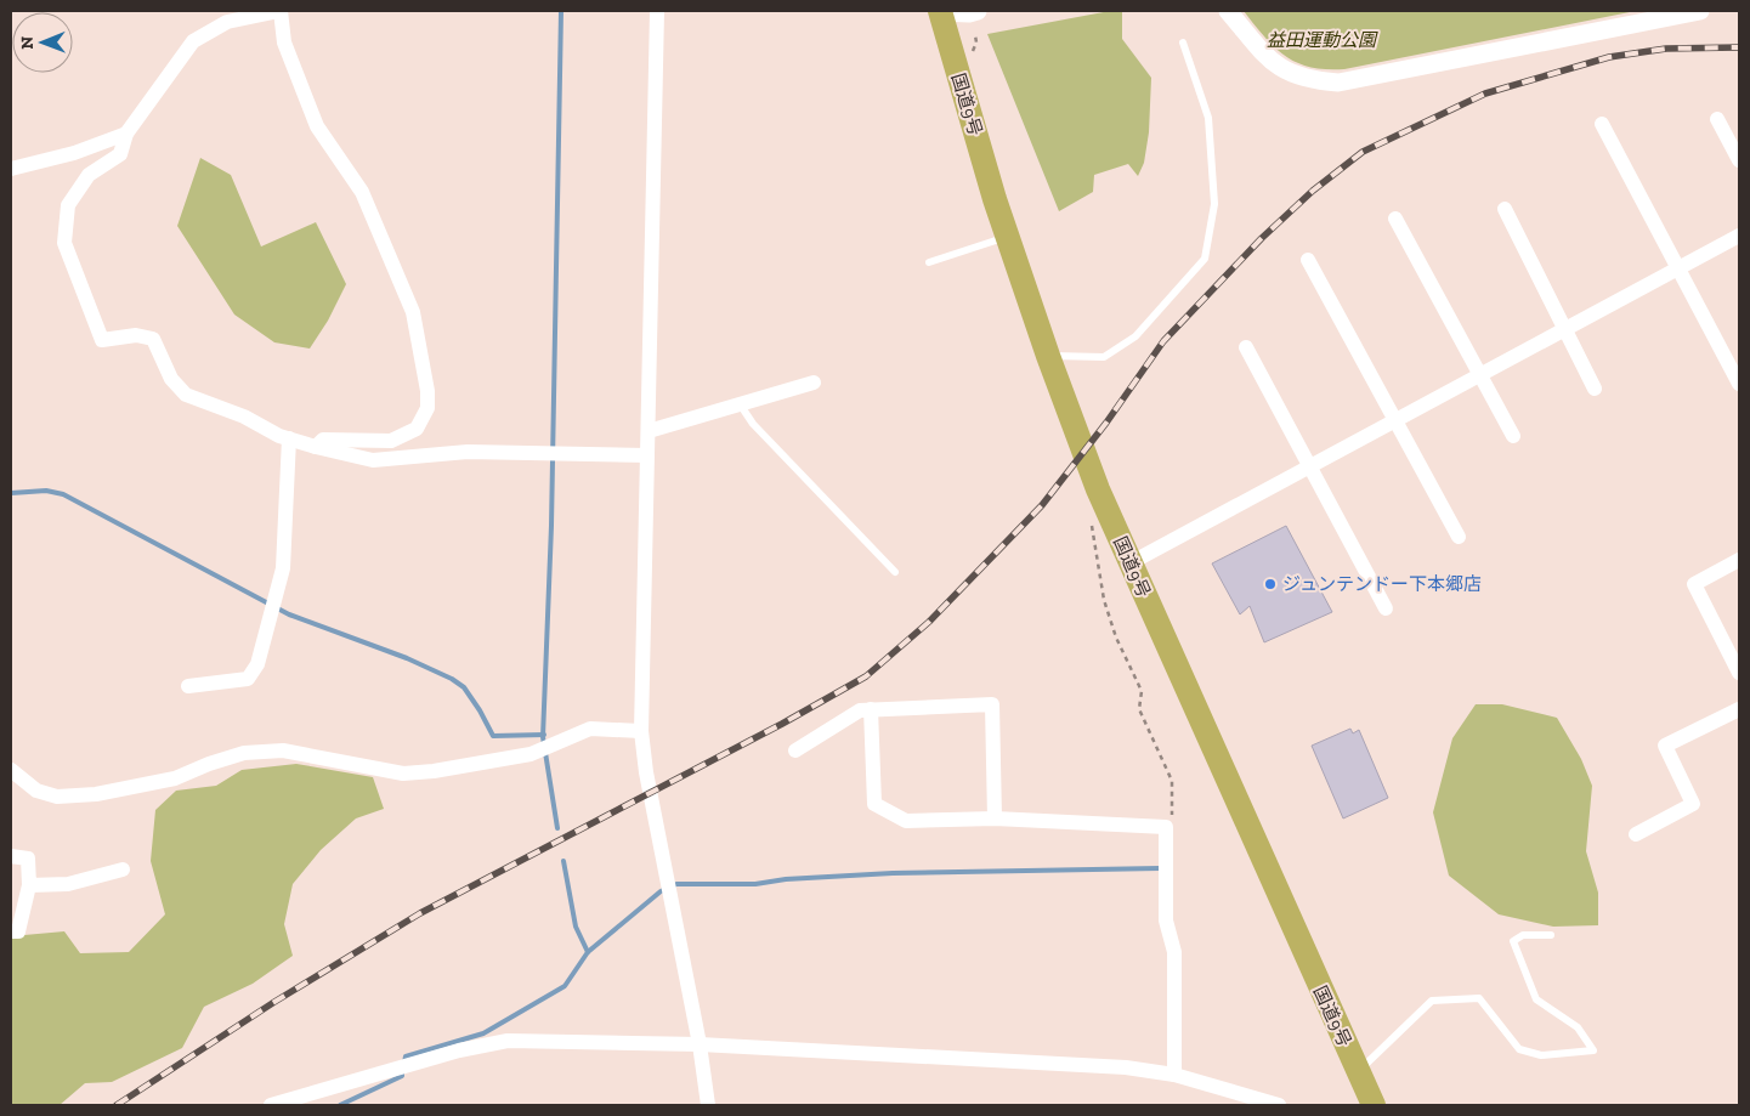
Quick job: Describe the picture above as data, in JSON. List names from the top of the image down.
{
  "streets": {
    "highway": ["国道9号"]
  },
  "parks": ["益田運動公園"],
  "places": ["ジュンテンドー下本郷店"],
  "north": "left"
}
